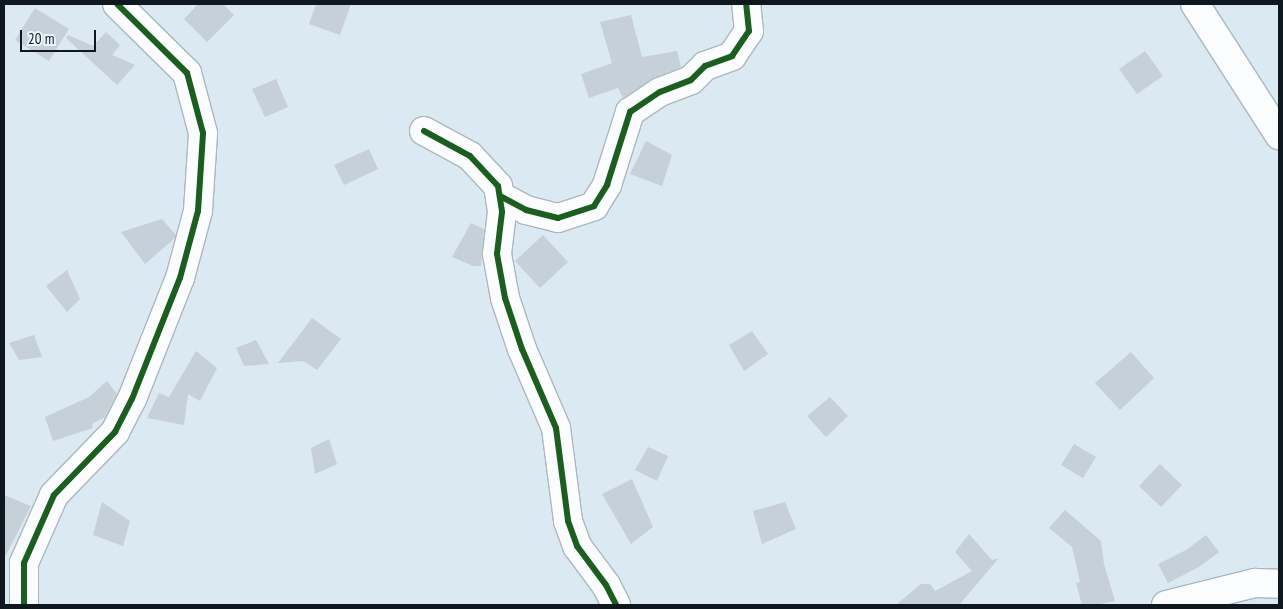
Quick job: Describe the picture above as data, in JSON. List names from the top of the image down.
{
  "scale_bar": "20 m"
}
